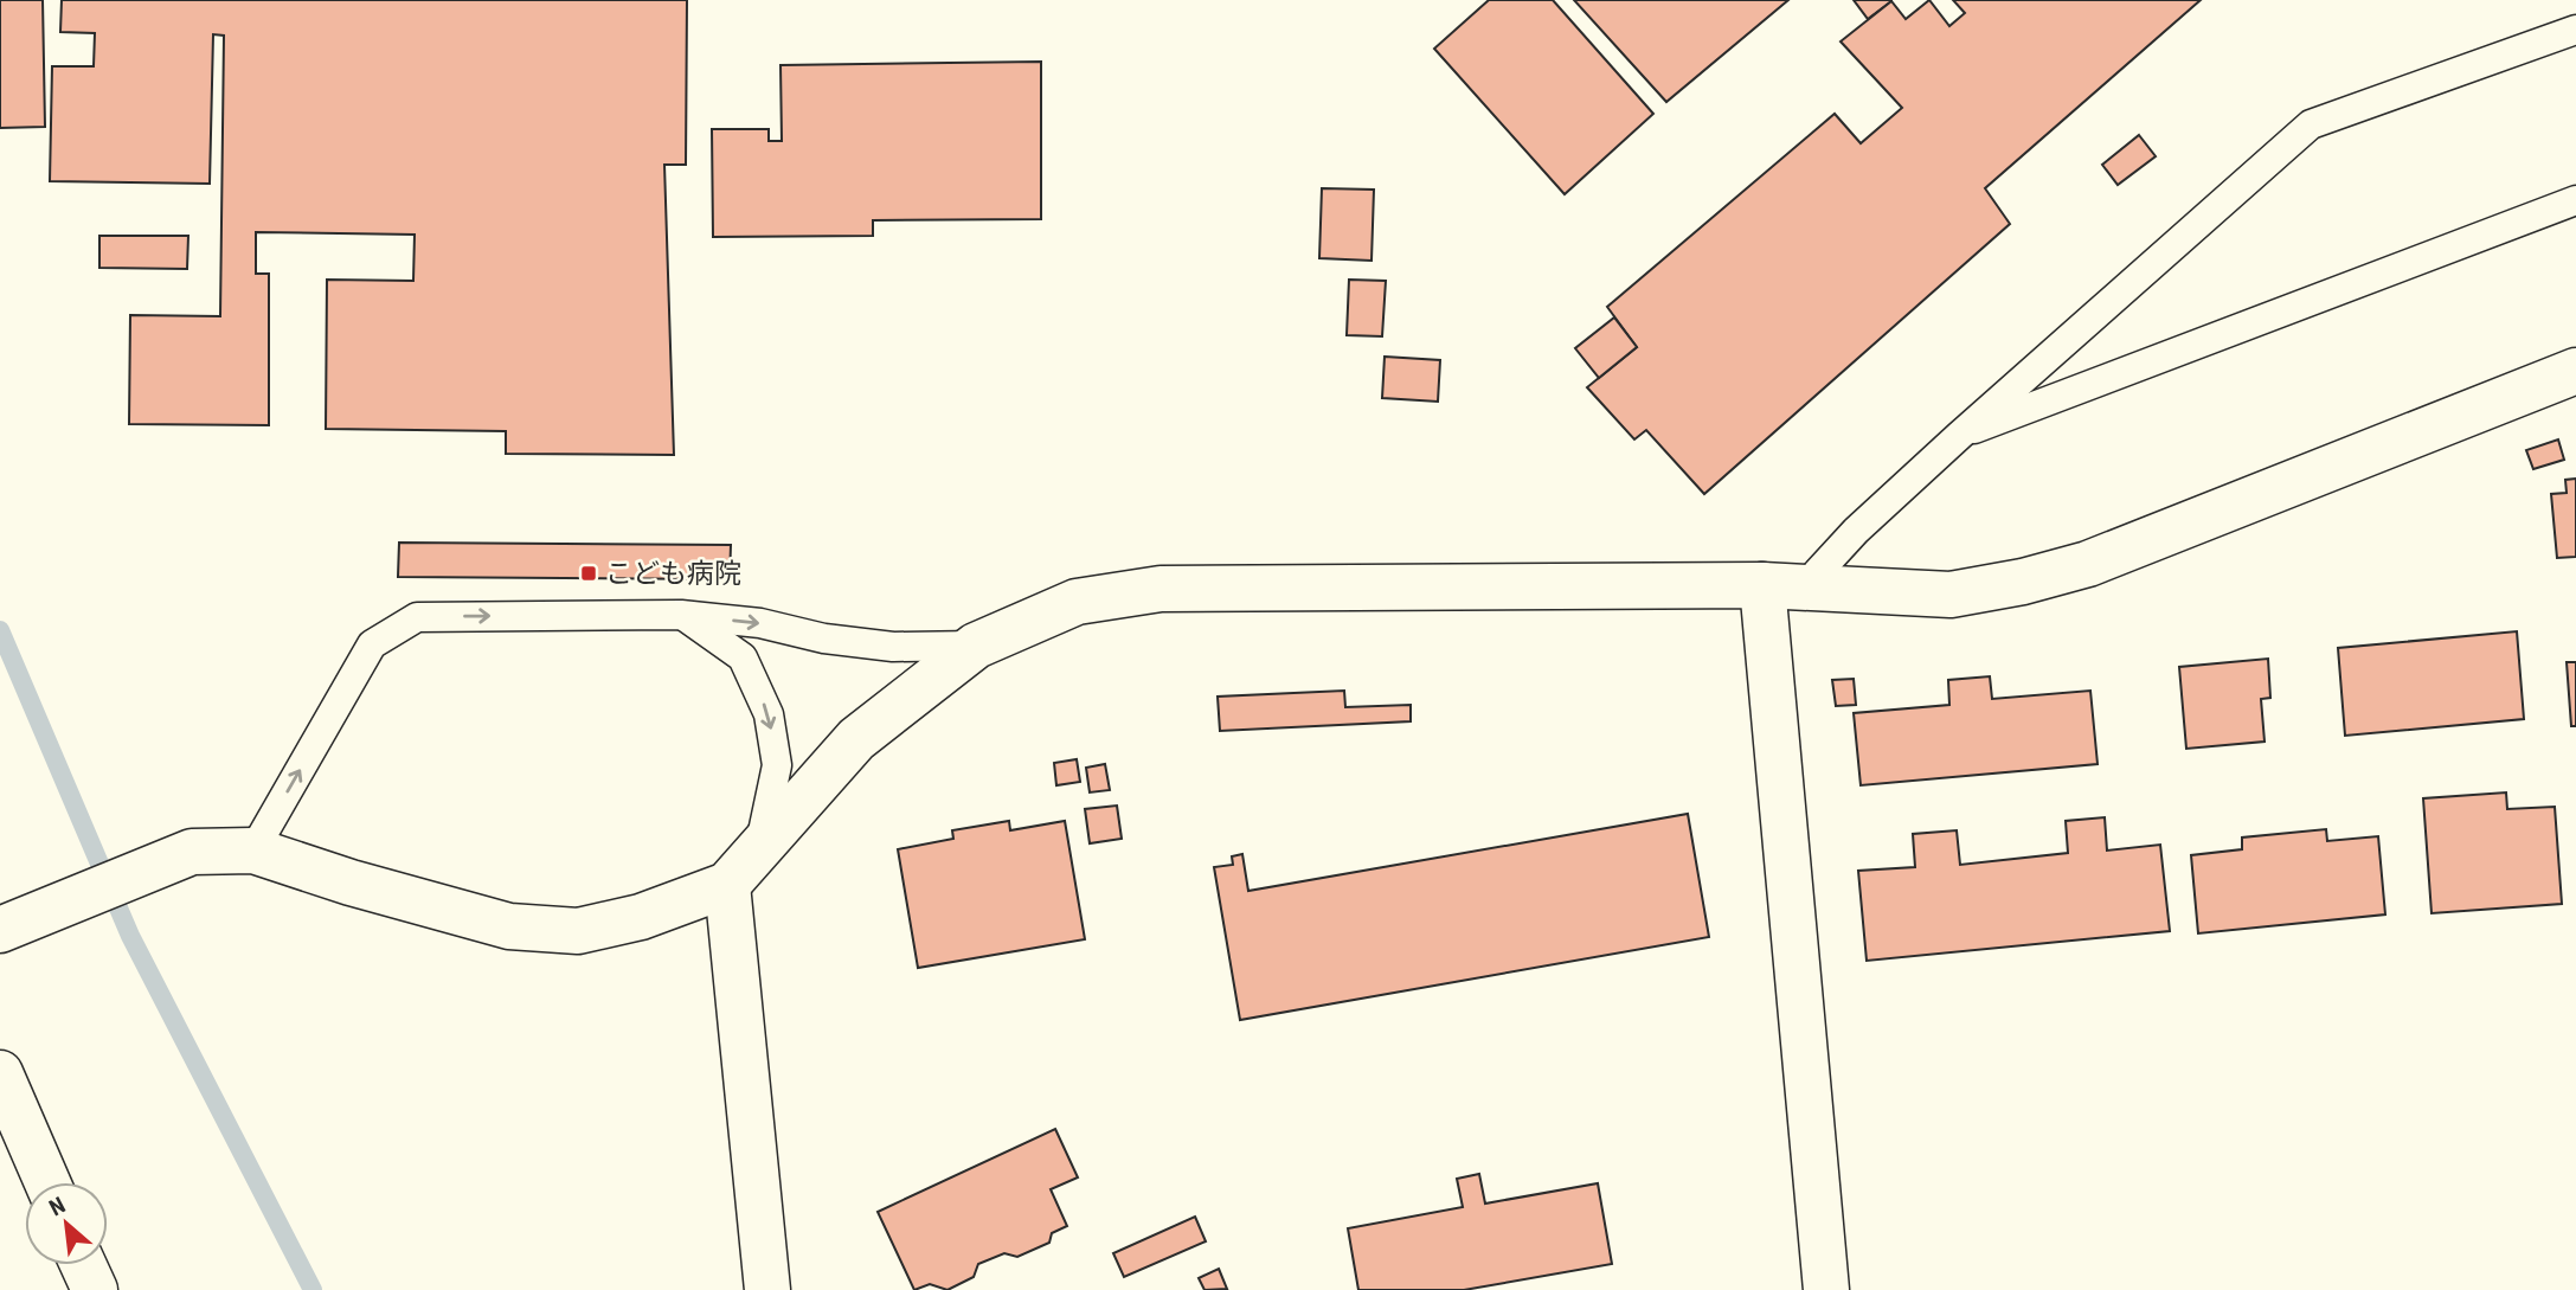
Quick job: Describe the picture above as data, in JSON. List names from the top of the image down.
{
  "places": {
    "transit": ["こども病院"]
  },
  "north": "top left"
}
